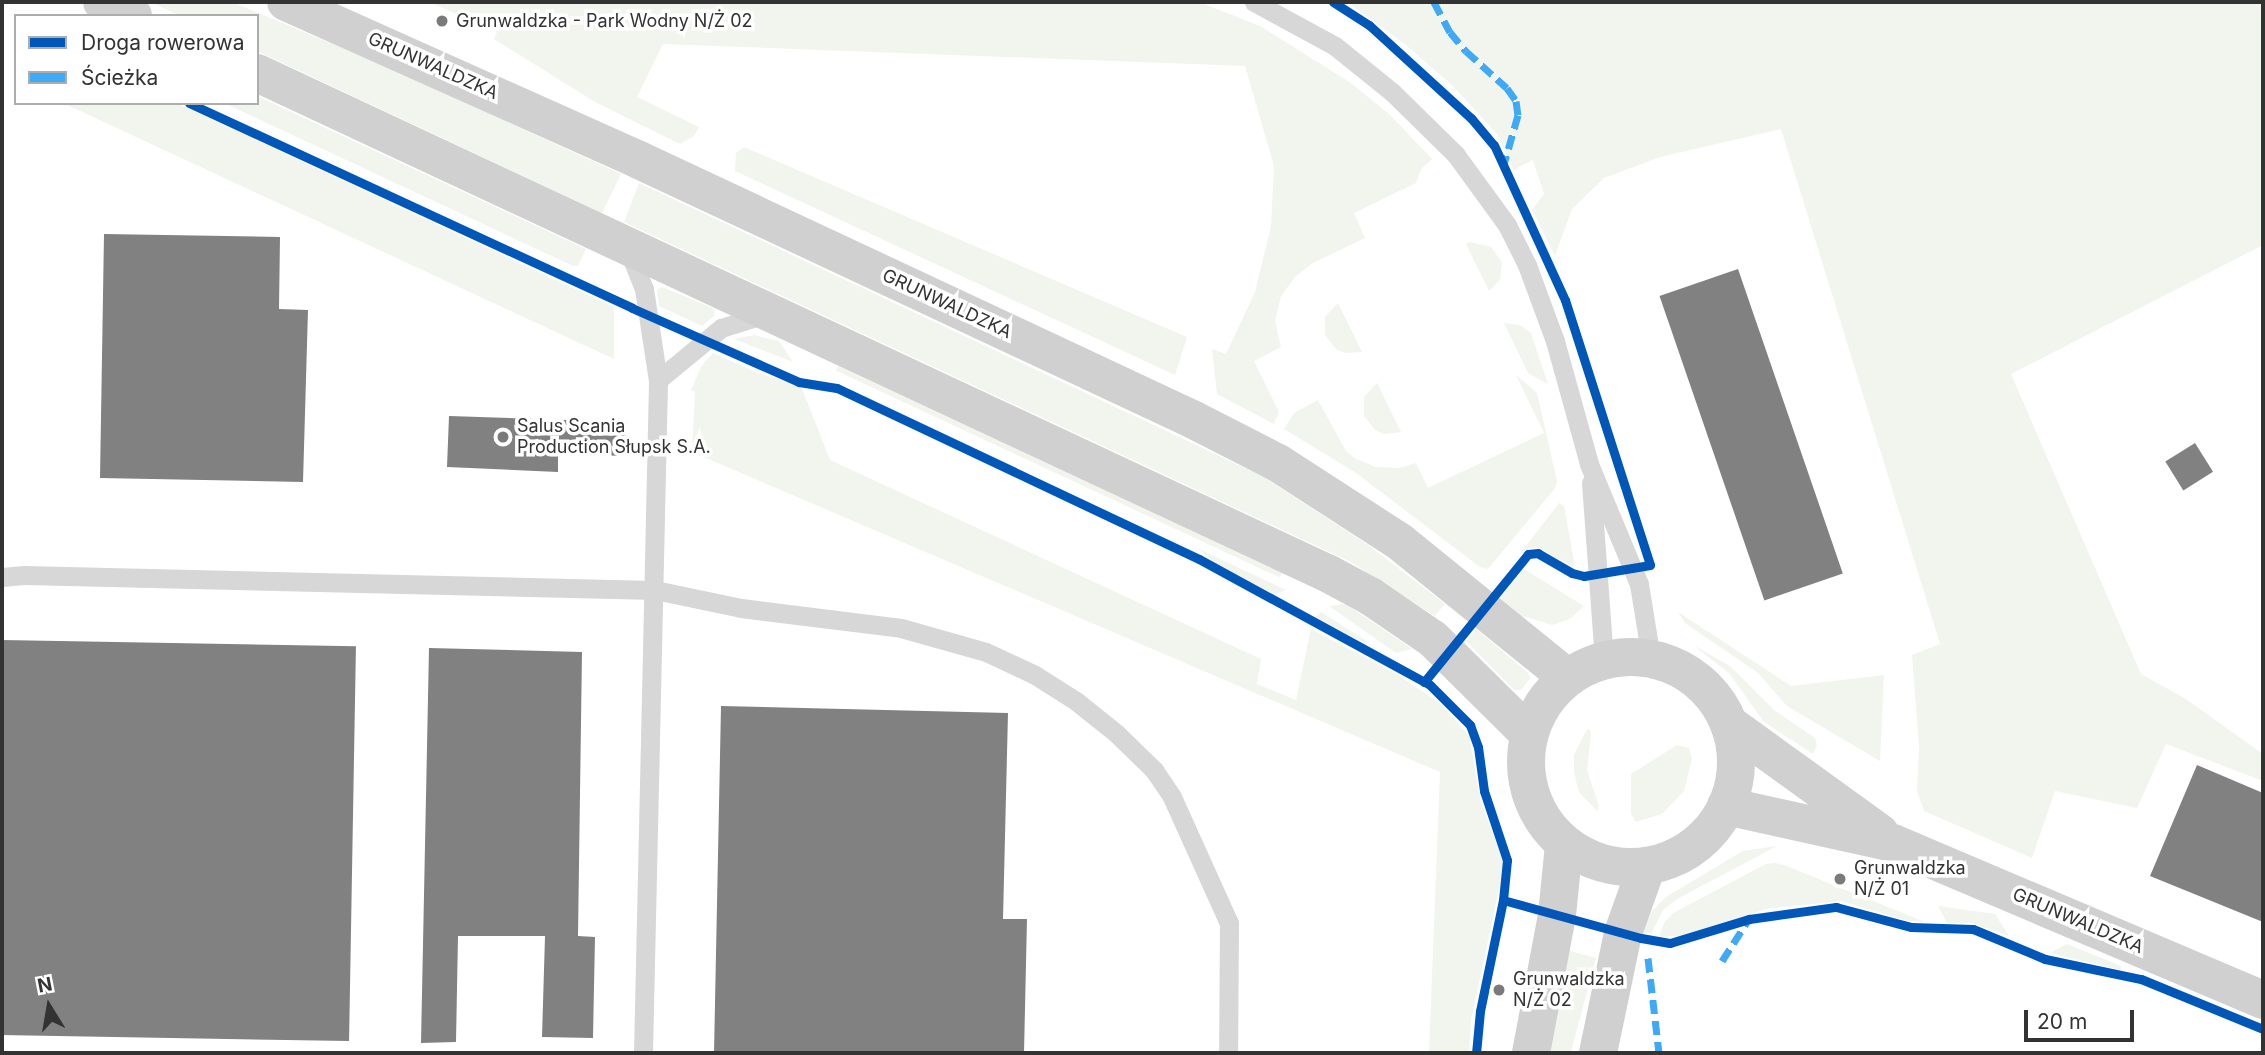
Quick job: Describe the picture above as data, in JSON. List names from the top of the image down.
{
  "streets": {
    "street": ["GRUNWALDZKA"]
  },
  "places": [
    "Grunwaldzka - Park Wodny N/Ż 02",
    "Salus Scania Production Słupsk S.A.",
    "Grunwaldzka N/Ż 01",
    "Grunwaldzka N/Ż 02"
  ],
  "legend": ["Droga rowerowa", "Ścieżka"],
  "scale_bar": "20 m",
  "north": "top"
}
